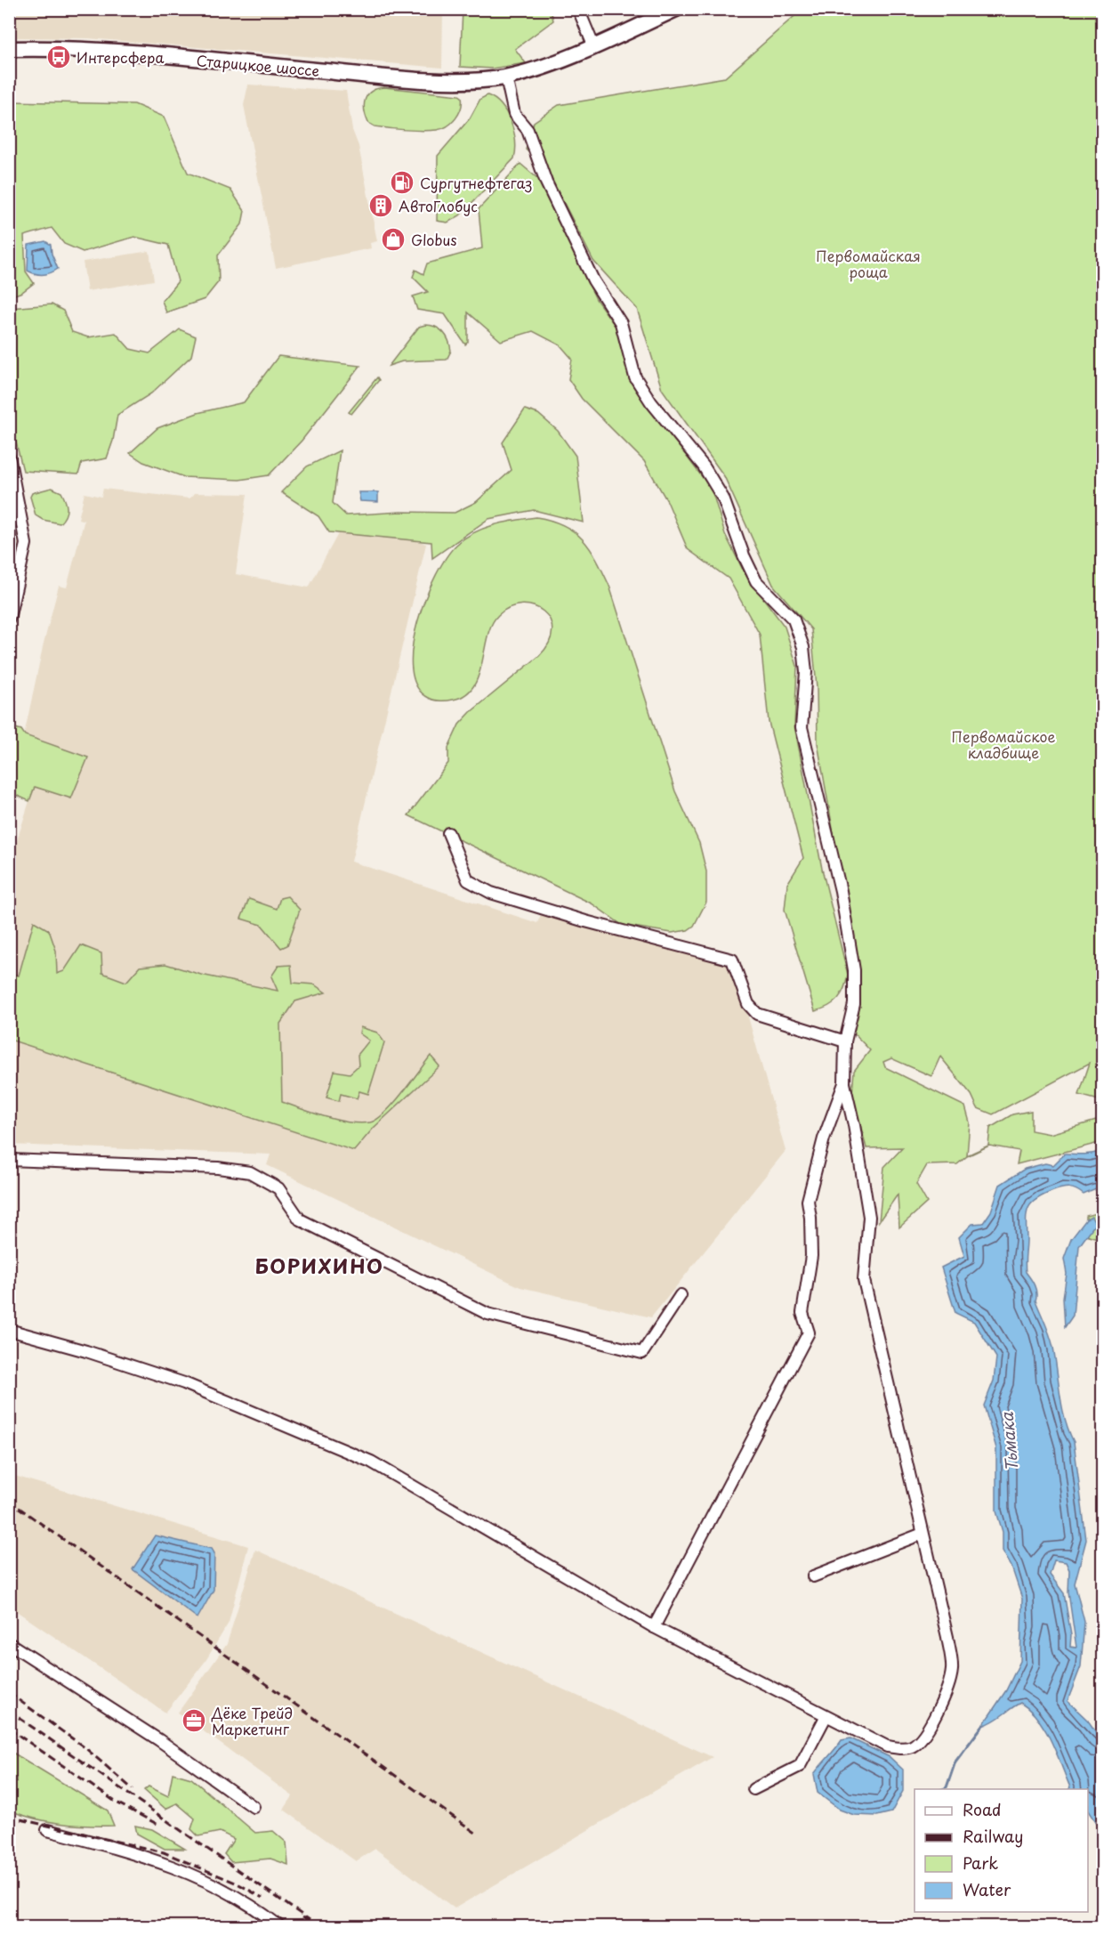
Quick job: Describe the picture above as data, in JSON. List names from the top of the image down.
{
  "streets": {
    "main road": ["Старицкое шоссе"]
  },
  "districts": ["БОРИХИНО"],
  "water": ["Тьмака"],
  "parks": ["Первомайская роща", "Первомайское кладбище"],
  "places": {
    "bus stop": ["Интерсфера"],
    "fuel station": ["Сургутнефтегаз"],
    "building": ["АвтоГлобус"],
    "shop": ["Globus"],
    "office": ["Дёке Трейд Маркетинг"]
  },
  "legend": [
    "Road",
    "Railway",
    "Park",
    "Water"
  ]
}
